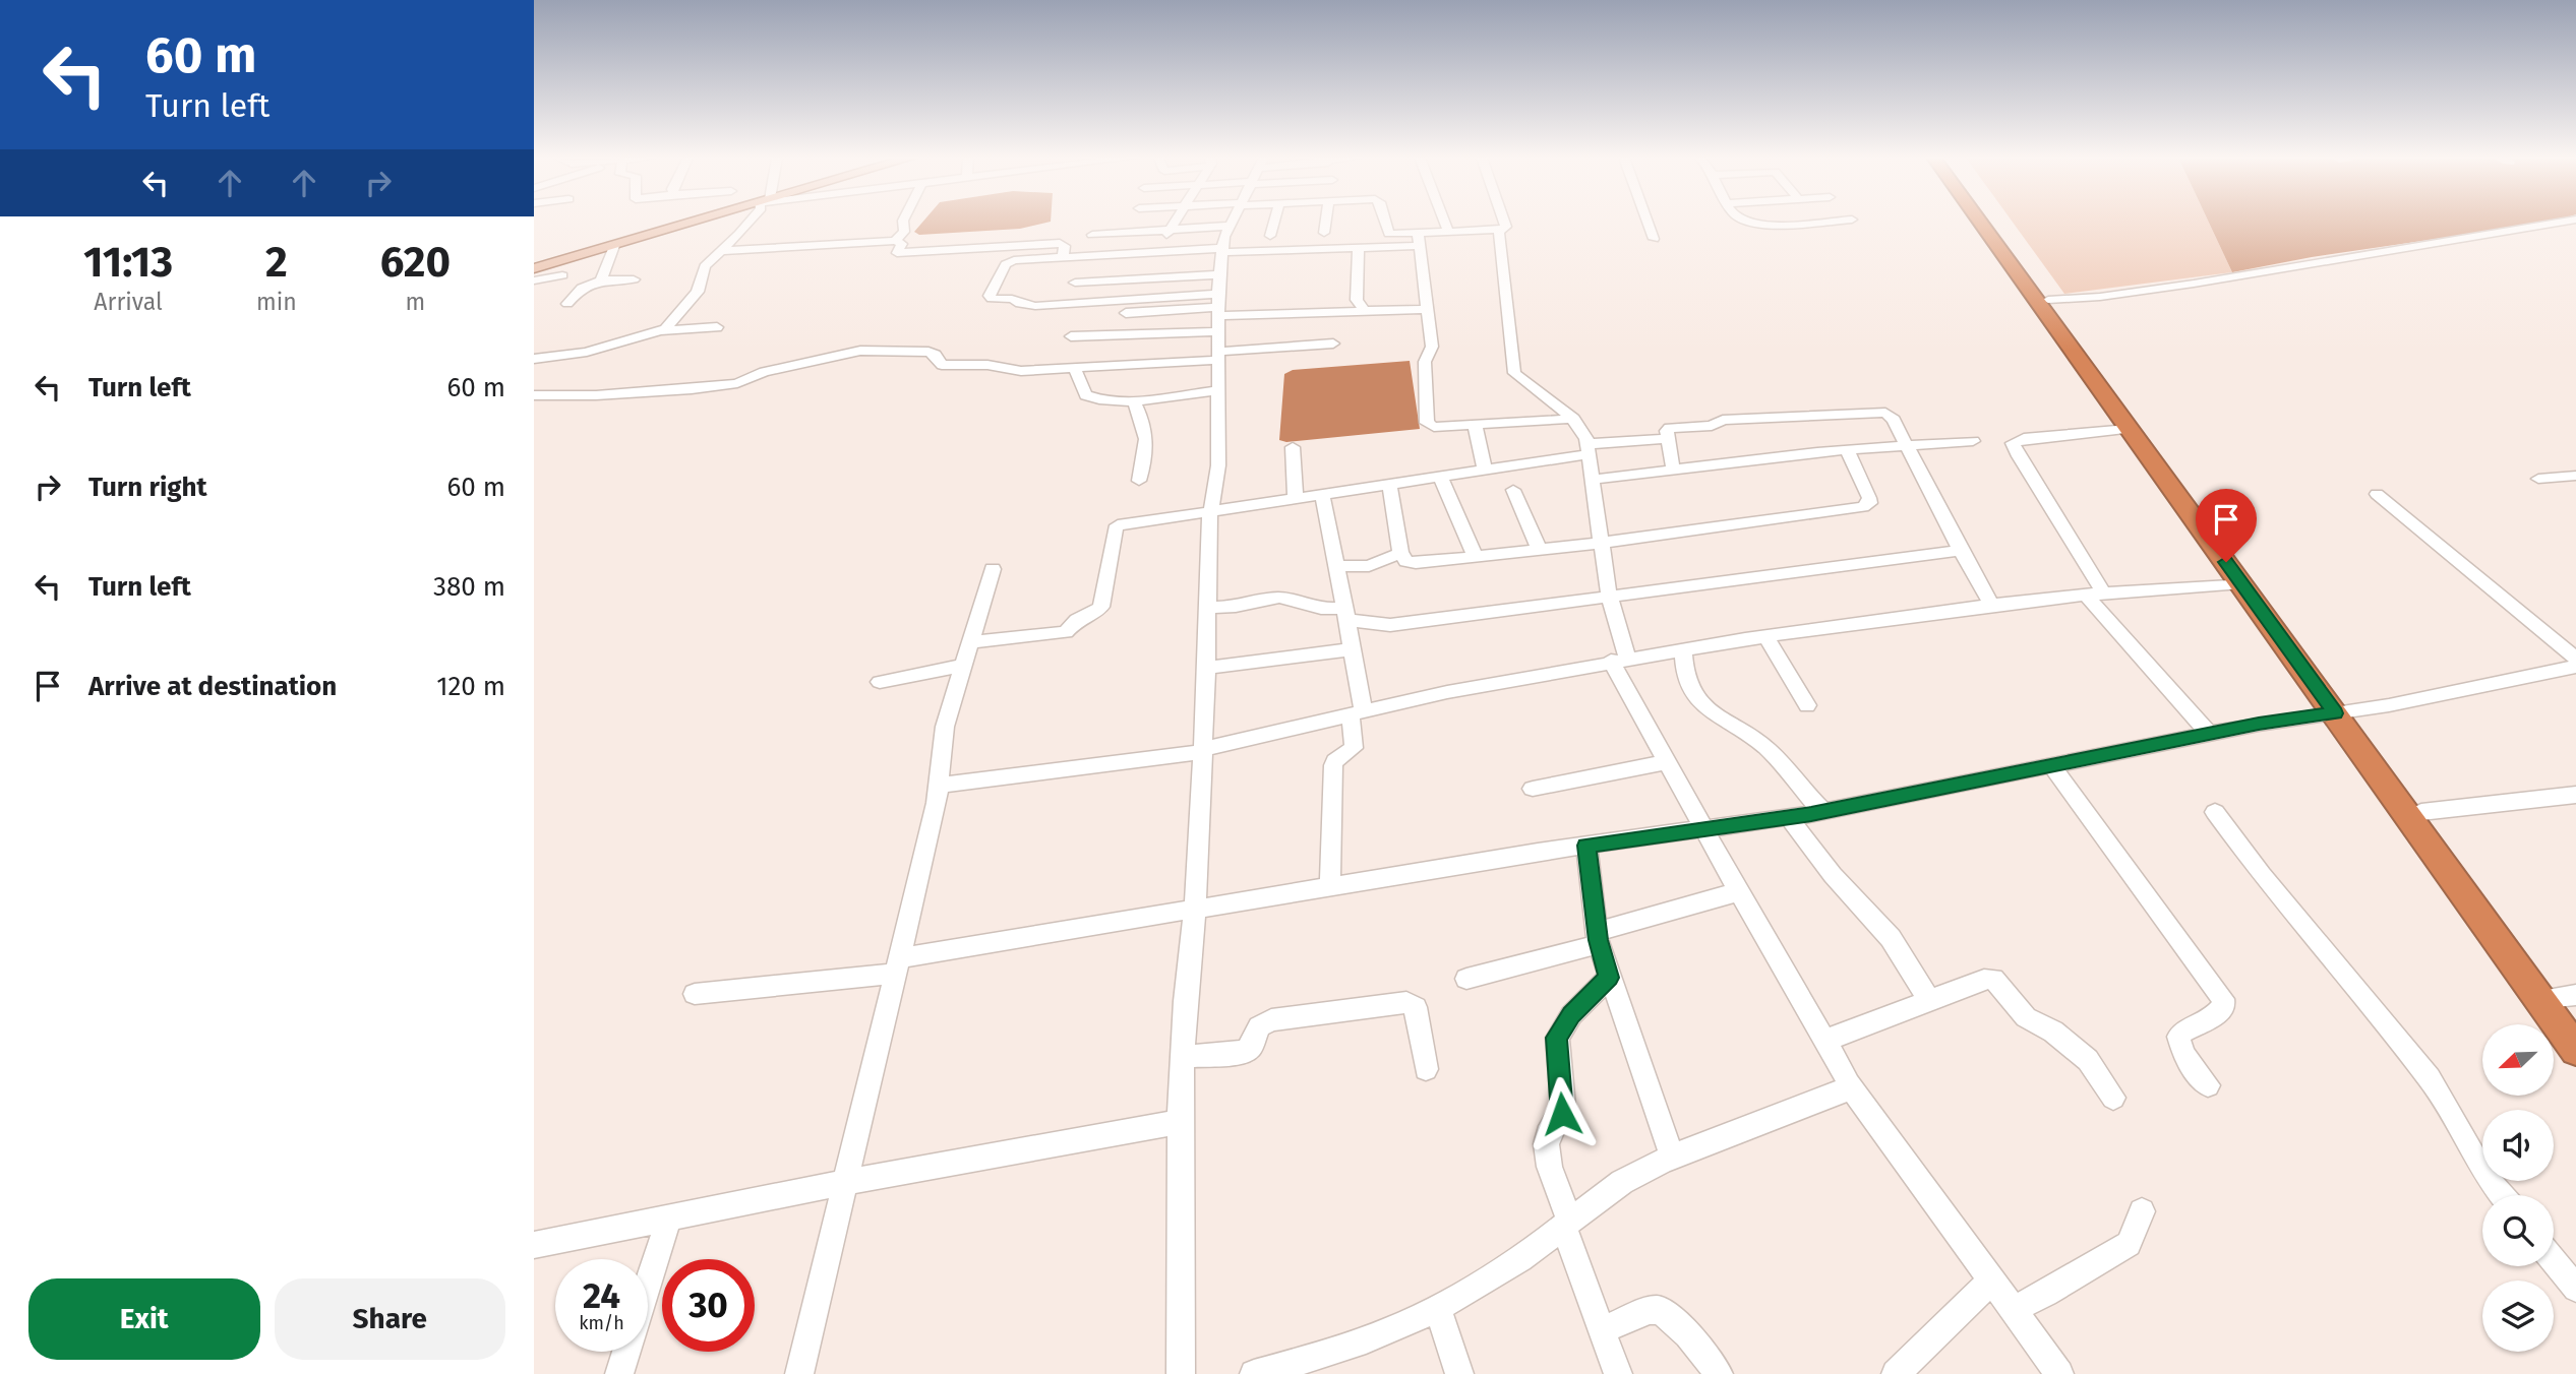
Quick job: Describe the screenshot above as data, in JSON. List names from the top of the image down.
{
  "north": "bottom left",
  "page": {
    "turn": ["60 m", "Turn left"],
    "eta": [
      "11:13",
      "Arrival",
      "2",
      "min",
      "620",
      "m"
    ],
    "list": [
      {
        "name": "Turn left",
        "value": "60 m"
      },
      {
        "name": "Turn right",
        "value": "60 m"
      },
      {
        "name": "Turn left",
        "value": "380 m"
      },
      {
        "name": "Arrive at destination",
        "value": "120 m"
      }
    ],
    "speed": "24 km/h",
    "limit": "30",
    "buttons": ["Exit", "Share"]
  }
}
